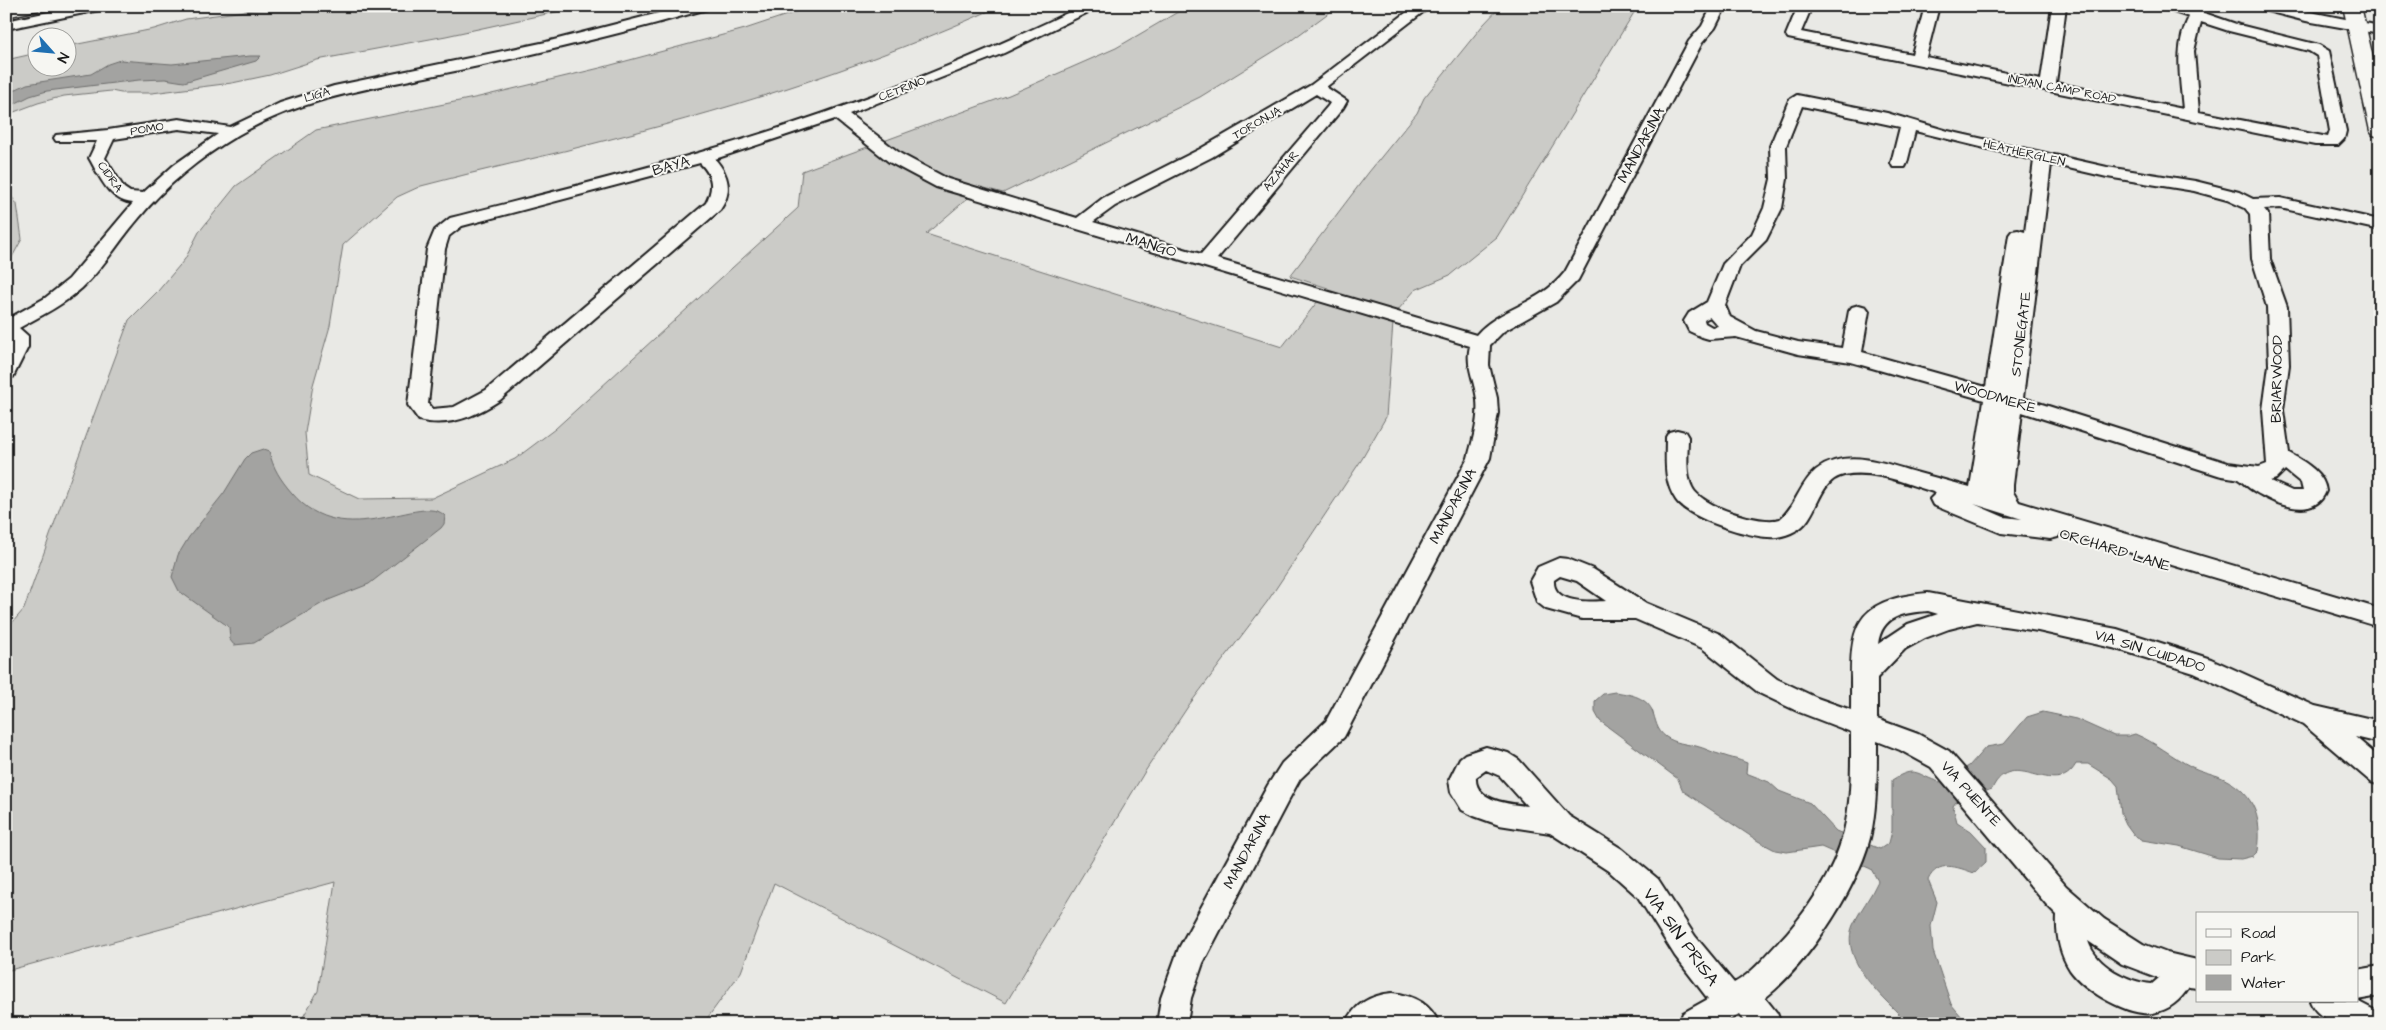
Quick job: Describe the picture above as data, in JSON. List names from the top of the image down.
{
  "streets": {
    "street": [
      "CETRINO",
      "INDIAN CAMP ROAD",
      "LIGA",
      "TORONJA",
      "POMO",
      "MANDARINA",
      "HEATHERGLEN",
      "BAYA",
      "AZAHAR",
      "CIDRA",
      "MANGO",
      "STONEGATE",
      "BRIARWOOD",
      "WOODMERE",
      "ORCHARD LANE",
      "VIA SIN CUIDADO",
      "VIA PUENTE",
      "VIA SIN PRISA"
    ]
  },
  "crossings": [
    ["CETRINO", "BAYA"],
    ["CETRINO", "MANGO"],
    ["LIGA", "POMO"],
    ["LIGA", "CIDRA"],
    ["TORONJA", "AZAHAR"],
    ["TORONJA", "MANGO"],
    ["POMO", "CIDRA"],
    ["MANDARINA", "MANGO"],
    ["HEATHERGLEN", "STONEGATE"],
    ["HEATHERGLEN", "BRIARWOOD"],
    ["HEATHERGLEN", "WOODMERE"],
    ["AZAHAR", "MANGO"],
    ["STONEGATE", "WOODMERE"],
    ["STONEGATE", "ORCHARD LANE"],
    ["BRIARWOOD", "WOODMERE"],
    ["VIA SIN CUIDADO", "VIA PUENTE"],
    ["VIA SIN CUIDADO", "VIA SIN PRISA"]
  ],
  "legend": ["Road", "Park", "Water"],
  "north": "bottom right"
}
